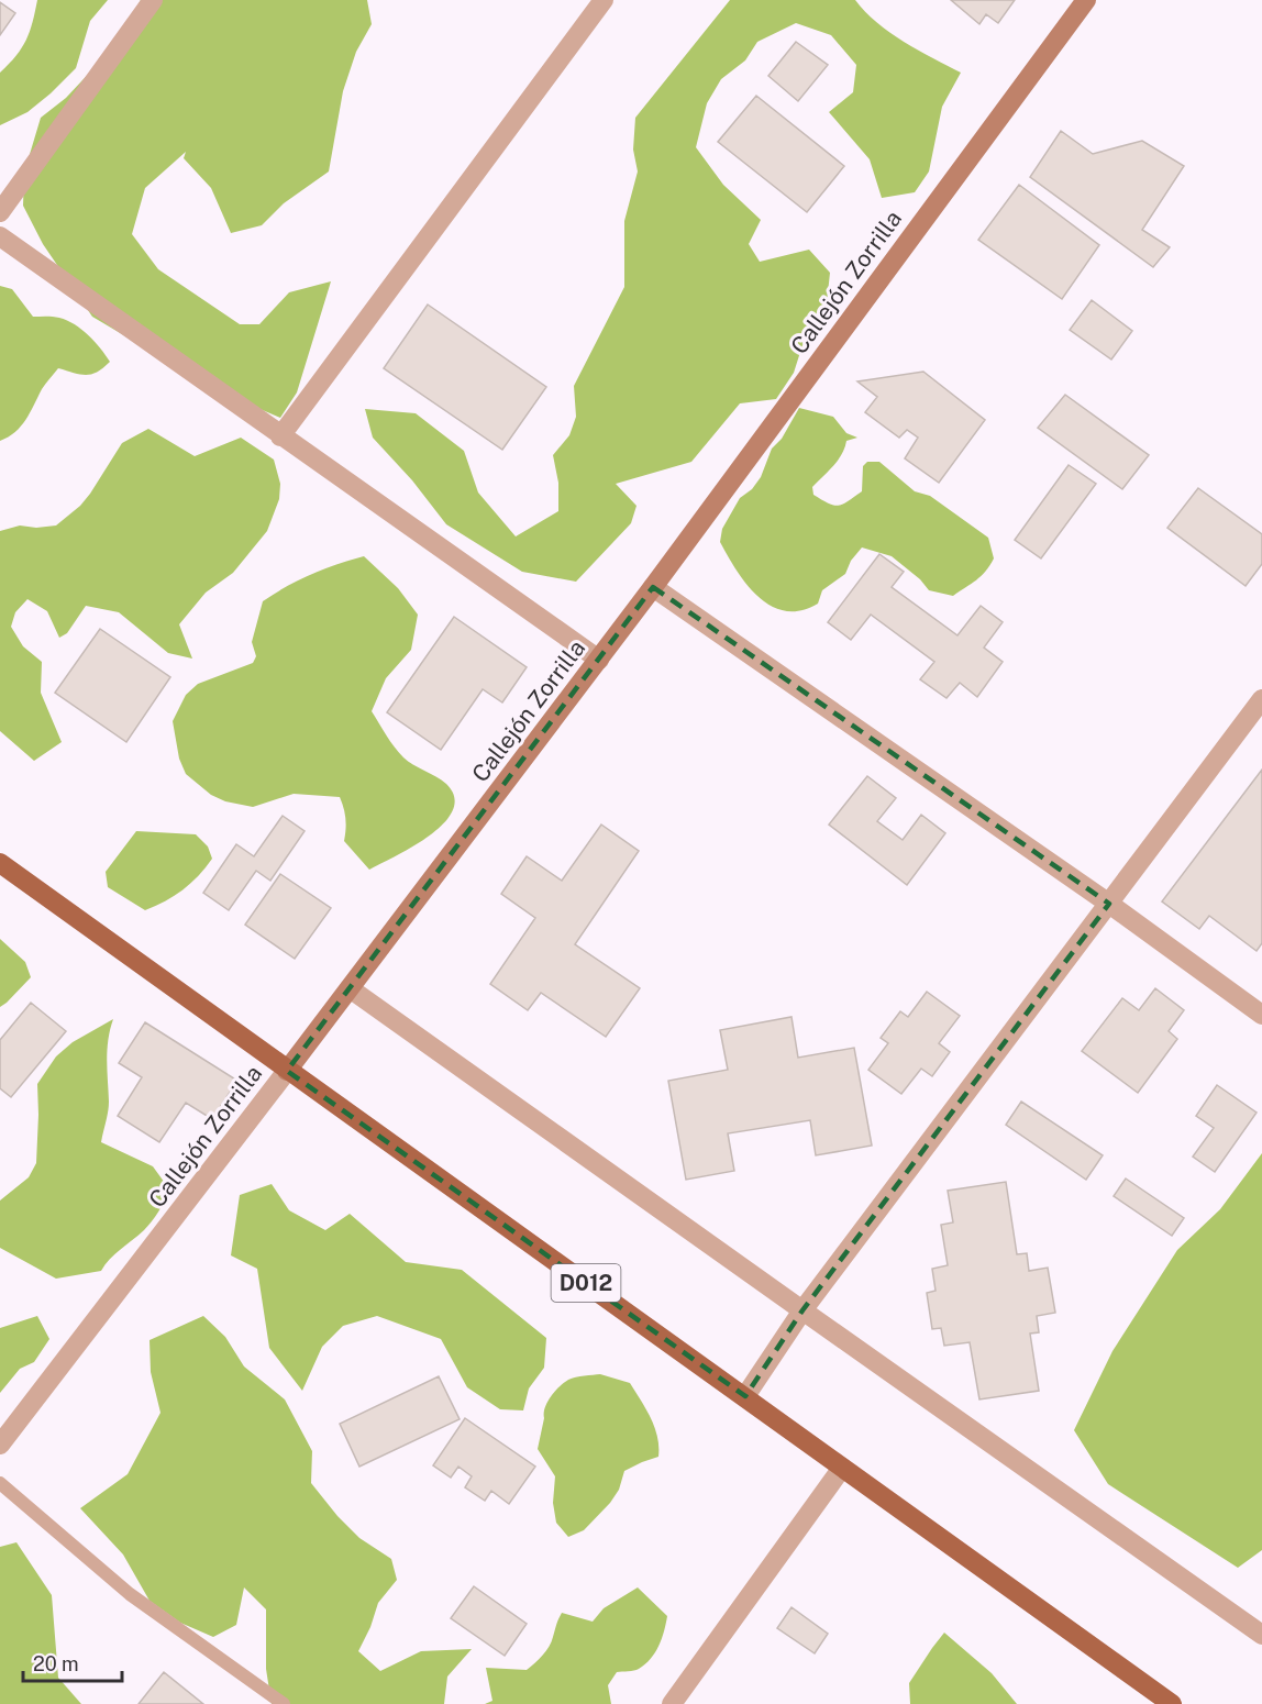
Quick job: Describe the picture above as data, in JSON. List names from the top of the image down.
{
  "streets": {
    "main road": ["D012"],
    "street": ["Callejón Zorrilla"]
  },
  "crossings": [
    ["Callejón Zorrilla", "D012"]
  ],
  "scale_bar": "20 m"
}
